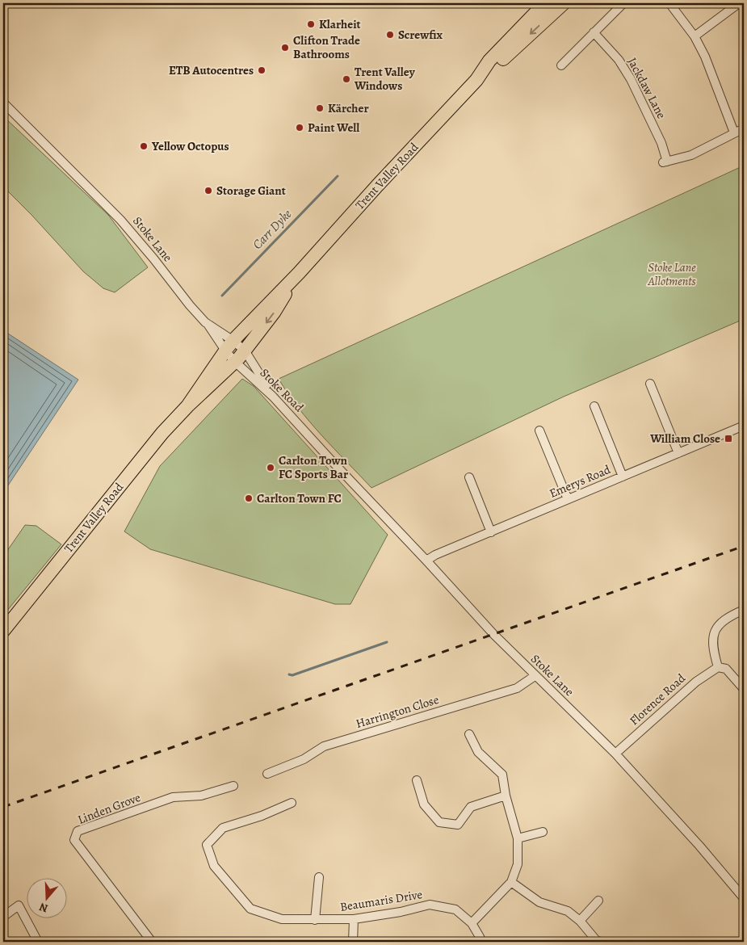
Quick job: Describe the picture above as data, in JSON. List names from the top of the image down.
{
  "streets": {
    "main road": ["Trent Valley Road"],
    "street": [
      "Jackdaw Lane",
      "Stoke Lane",
      "Stoke Road",
      "Emerys Road",
      "Florence Road",
      "Harrington Close",
      "Linden Grove",
      "Beaumaris Drive"
    ]
  },
  "crossings": [
    ["Trent Valley Road", "Stoke Lane"],
    ["Trent Valley Road", "Stoke Road"],
    ["Stoke Lane", "Stoke Road"],
    ["Stoke Lane", "Emerys Road"],
    ["Stoke Lane", "Florence Road"],
    ["Stoke Lane", "Harrington Close"]
  ],
  "water": ["Carr Dyke"],
  "parks": ["Stoke Lane Allotments"],
  "places": {
    "other": [
      "Klarheit",
      "Screwfix",
      "Clifton Trade Bathrooms",
      "ETB Autocentres",
      "Trent Valley Windows",
      "Kärcher",
      "Paint Well",
      "Yellow Octopus",
      "Storage Giant",
      "Carlton Town FC Sports Bar",
      "Carlton Town FC"
    ],
    "transit": ["William Close"]
  },
  "north": "bottom"
}
